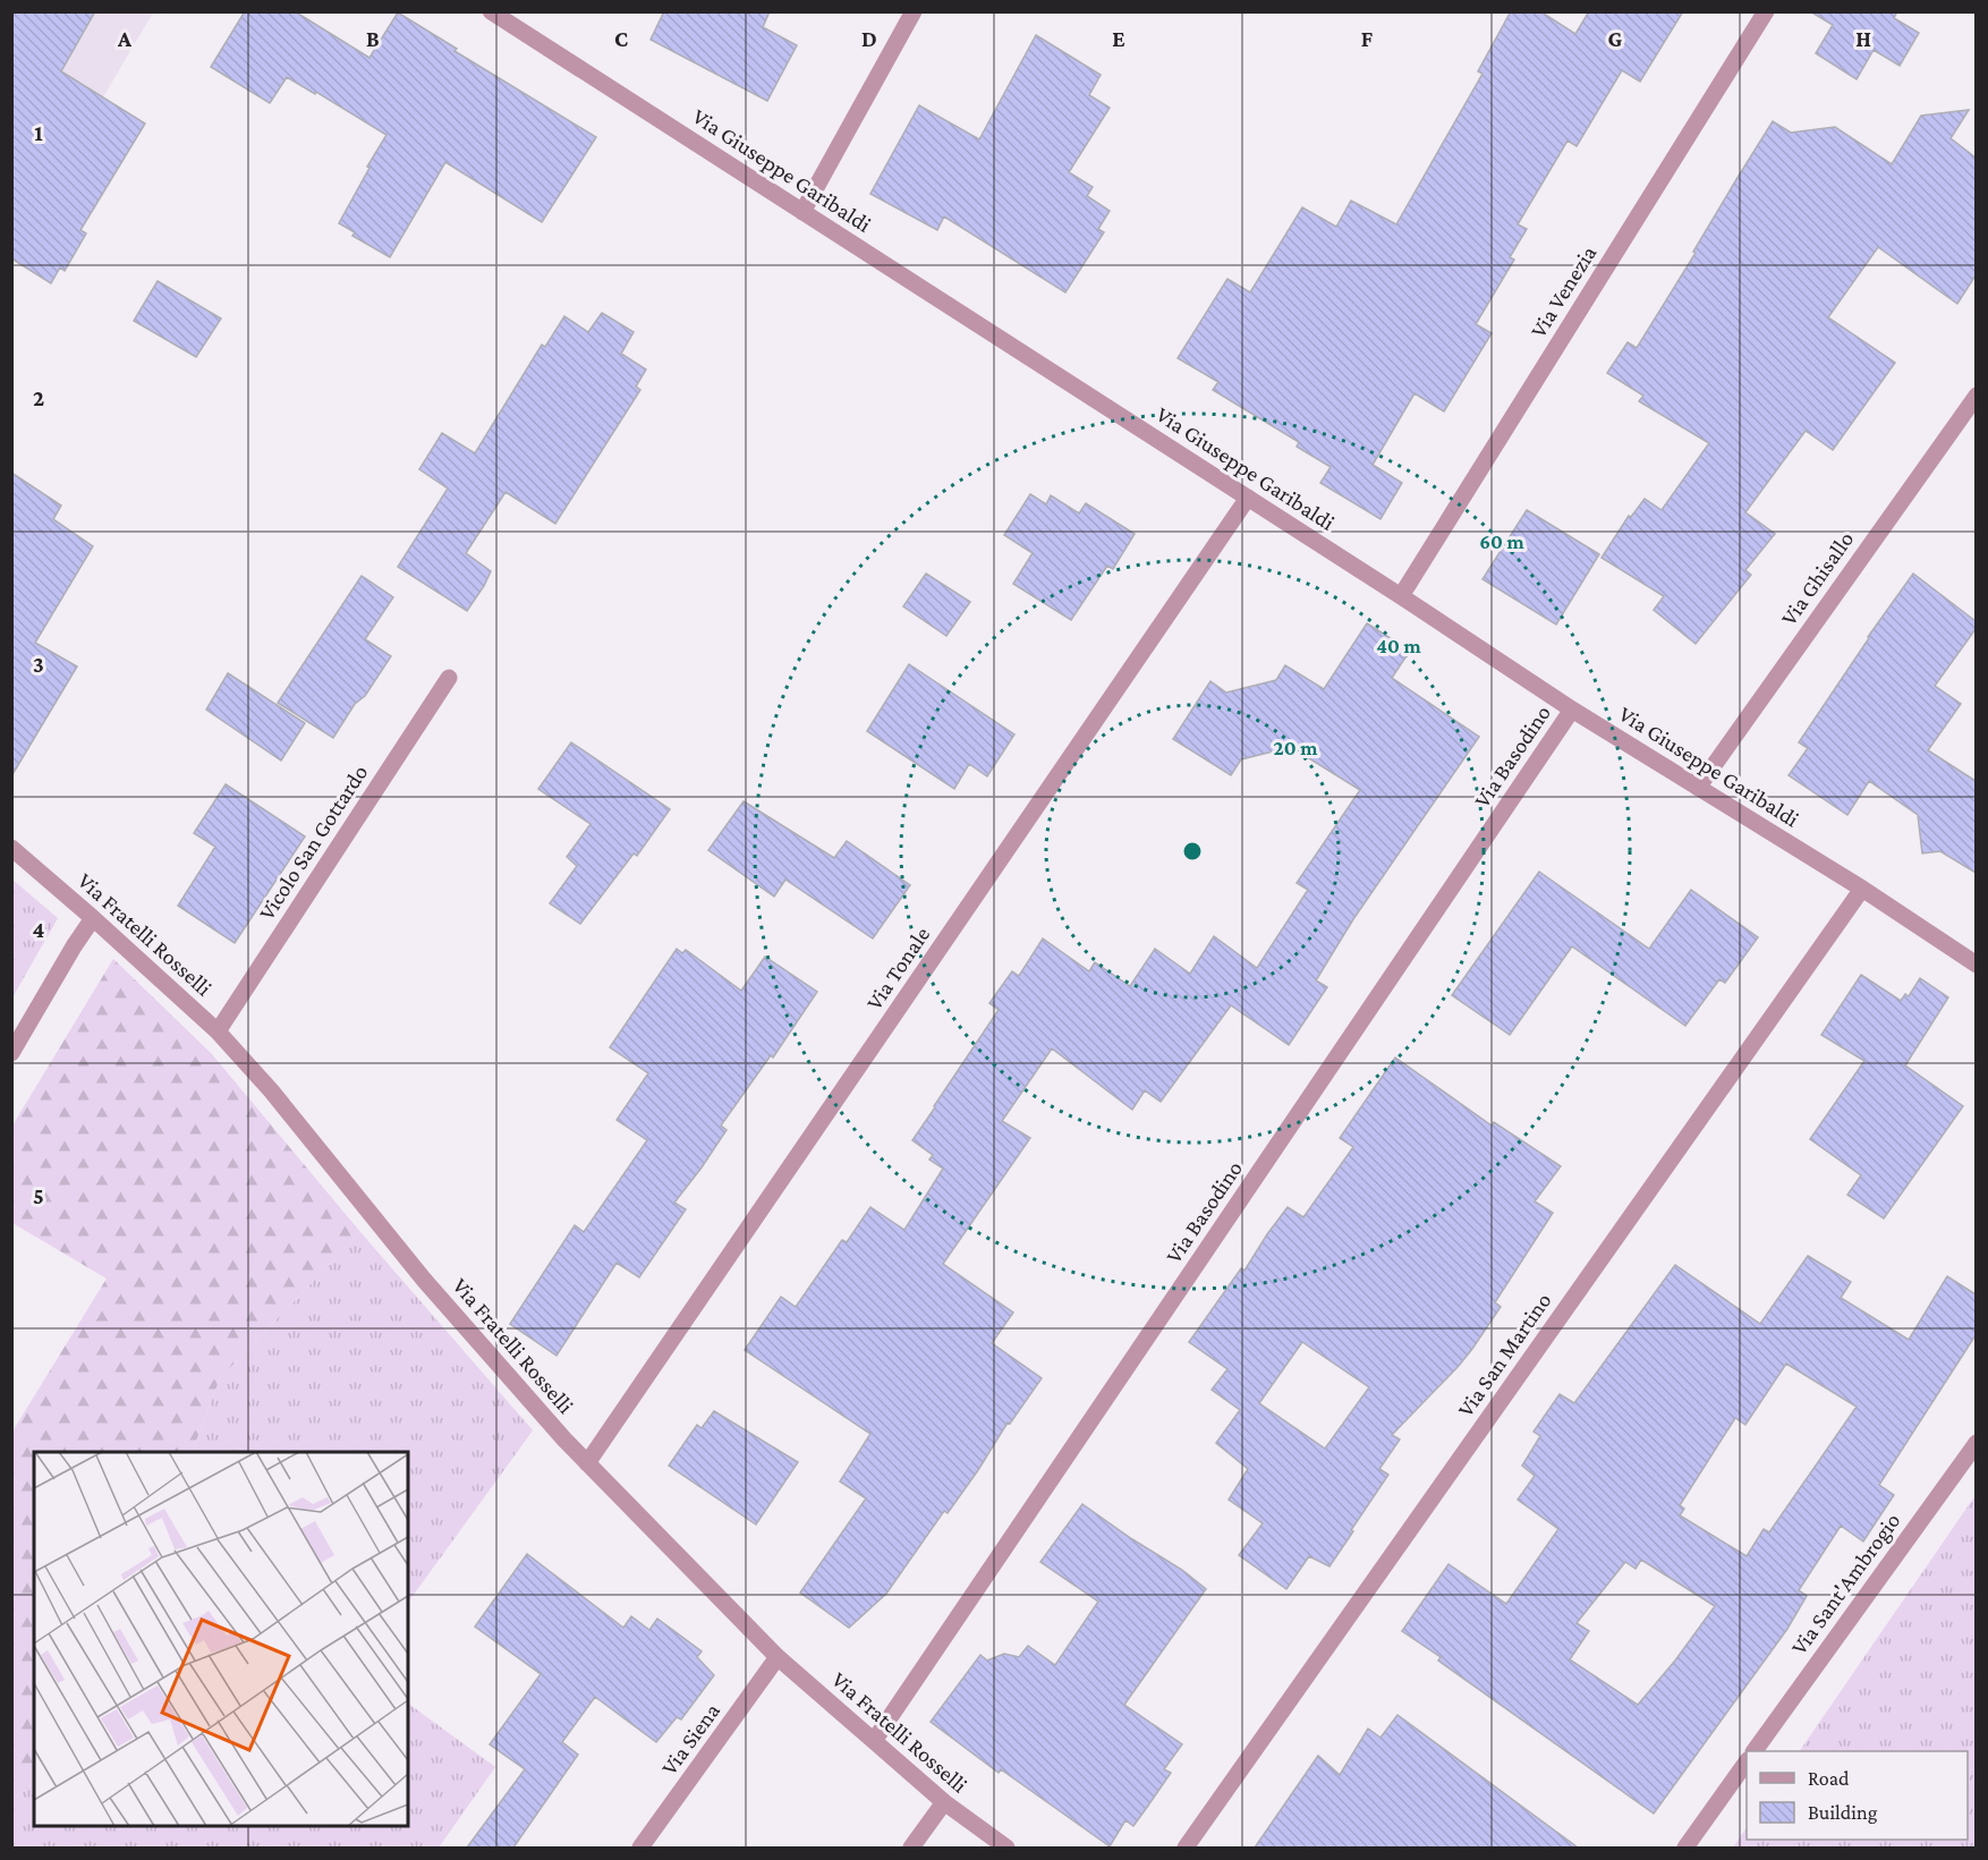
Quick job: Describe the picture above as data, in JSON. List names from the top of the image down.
{
  "streets": {
    "street": [
      "Via Giuseppe Garibaldi",
      "Via Venezia",
      "Via Ghisallo",
      "Via Basodino",
      "Vicolo San Gottardo",
      "Via Fratelli Rosselli",
      "Via Tonale",
      "Via San Martino",
      "Via Sant'Ambrogio",
      "Via Siena"
    ]
  },
  "crossings": [
    ["Via Giuseppe Garibaldi", "Via Venezia"],
    ["Via Giuseppe Garibaldi", "Via Ghisallo"],
    ["Via Giuseppe Garibaldi", "Via Basodino"],
    ["Via Giuseppe Garibaldi", "Via Tonale"],
    ["Via Giuseppe Garibaldi", "Via San Martino"],
    ["Via Basodino", "Via Fratelli Rosselli"],
    ["Vicolo San Gottardo", "Via Fratelli Rosselli"],
    ["Via Fratelli Rosselli", "Via Tonale"],
    ["Via Fratelli Rosselli", "Via Siena"]
  ],
  "legend": ["Road", "Building"],
  "grid": {
    "columns": [
      "A",
      "B",
      "C",
      "D",
      "E",
      "F",
      "G",
      "H"
    ],
    "rows": [
      "1",
      "2",
      "3",
      "4",
      "5"
    ]
  },
  "rings": ["60 m", "40 m", "20 m"]
}
